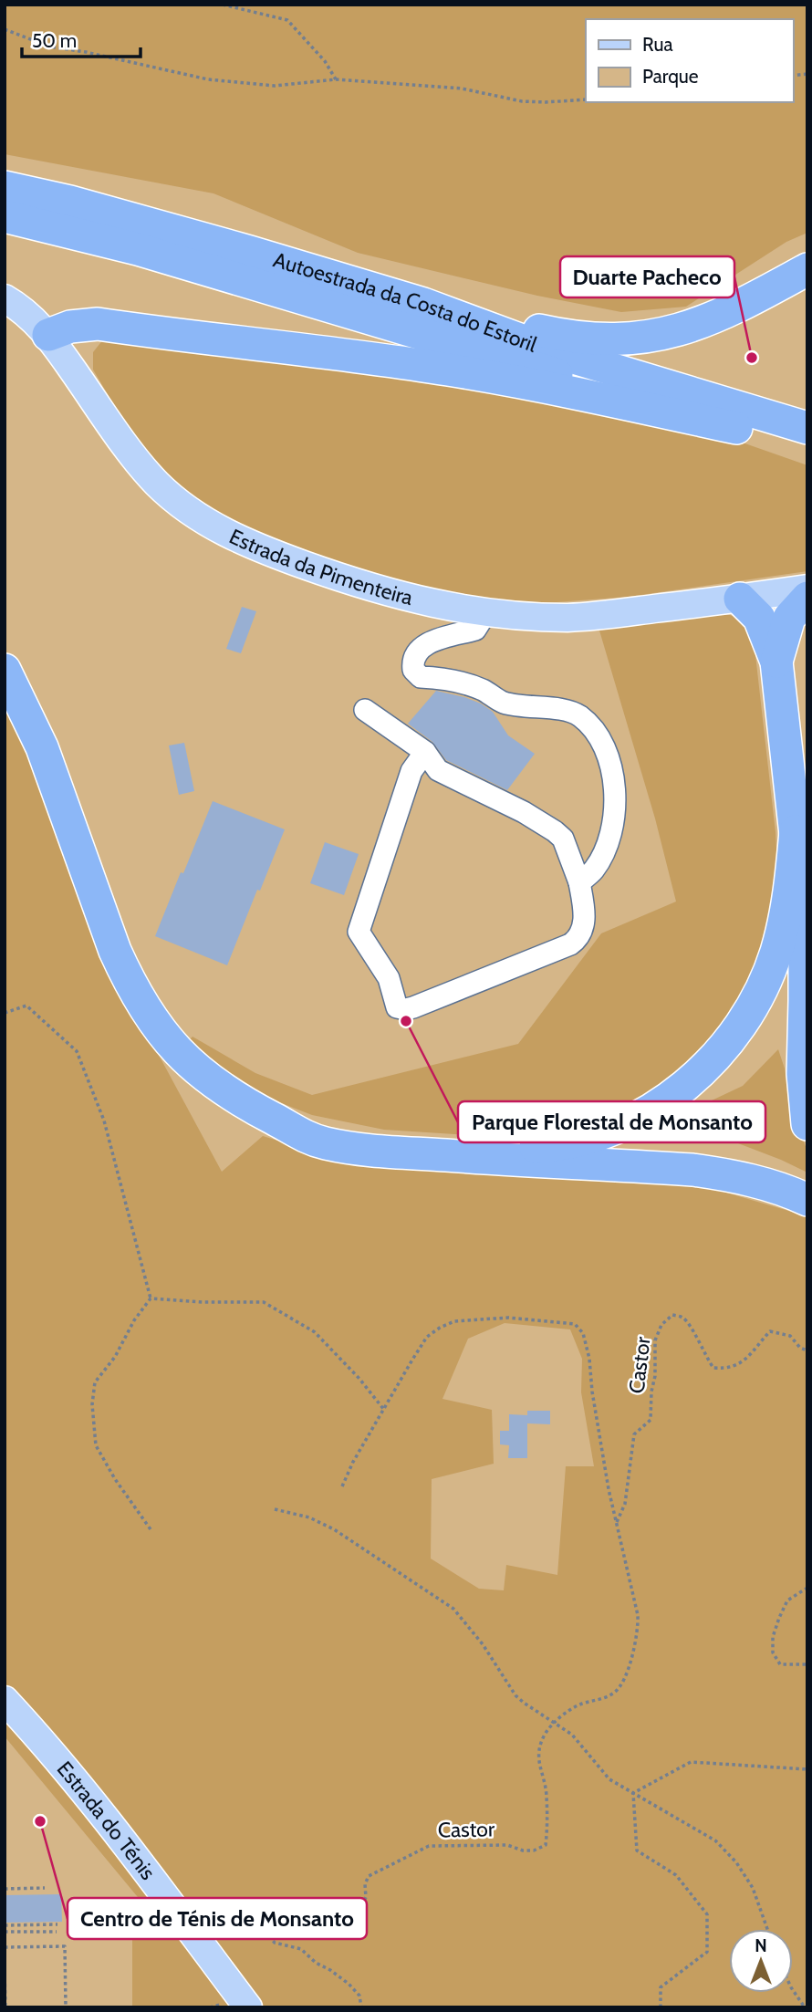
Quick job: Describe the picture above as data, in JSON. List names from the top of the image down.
{
  "streets": {
    "highway": ["Autoestrada da Costa do Estoril"],
    "main road": ["Estrada da Pimenteira", "Estrada do Ténis"],
    "path": ["Castor"]
  },
  "places": ["Duarte Pacheco", "Parque Florestal de Monsanto", "Centro de Ténis de Monsanto"],
  "legend": ["Rua", "Parque"],
  "scale_bar": "50 m",
  "north": "top"
}
